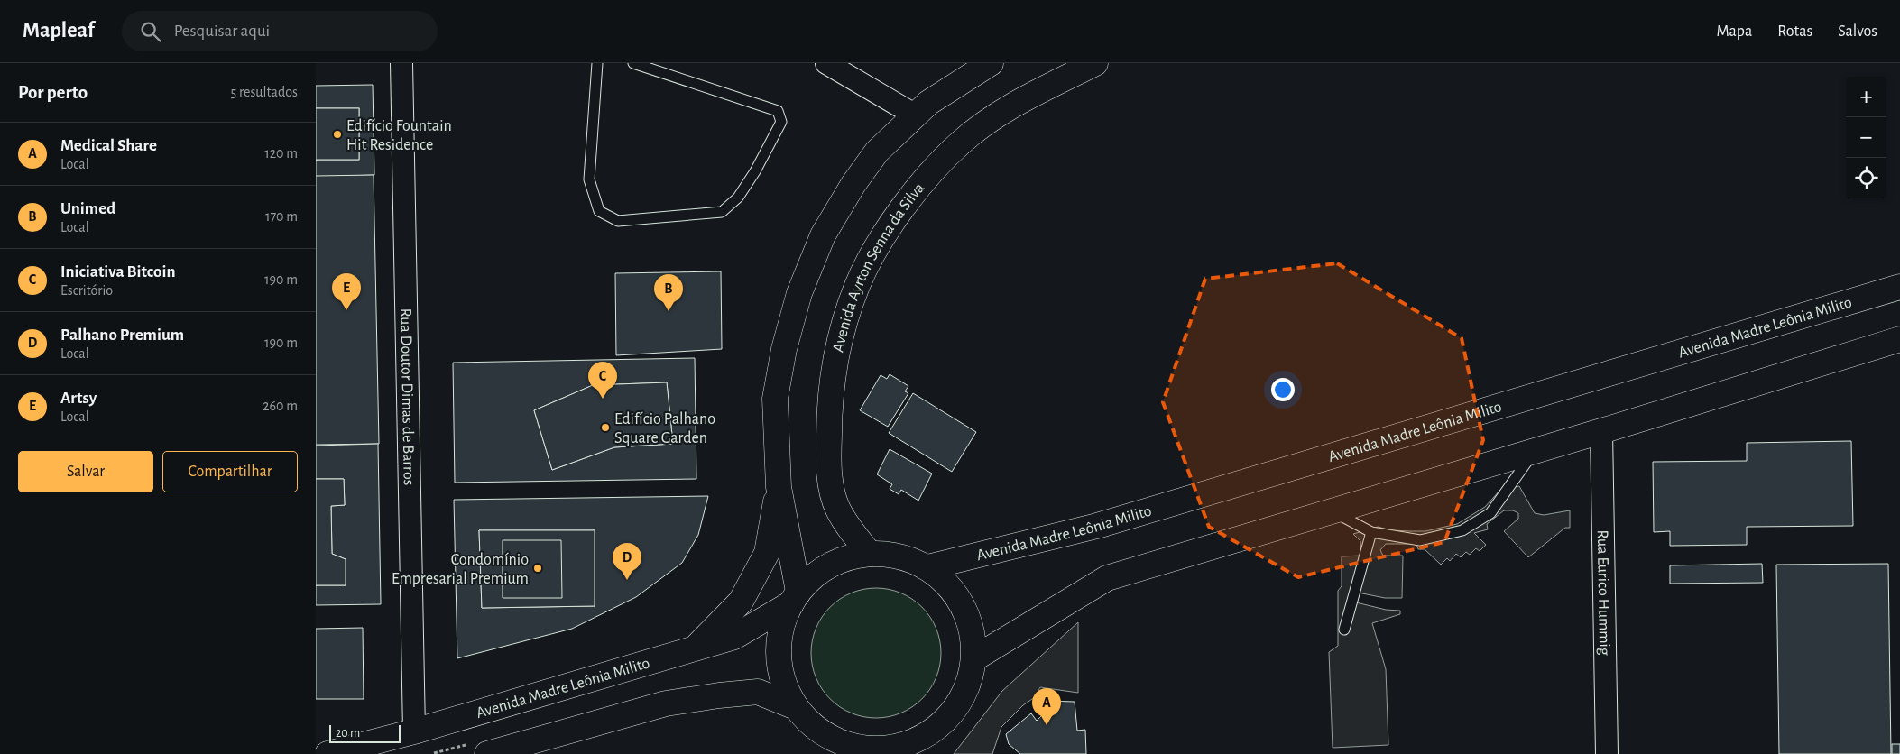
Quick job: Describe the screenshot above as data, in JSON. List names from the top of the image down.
{
  "streets": {
    "main road": ["Avenida Ayrton Senna da Silva", "Avenida Madre Leônia Milito"],
    "street": ["Rua Doutor Dimas de Barros", "Rua Eurico Hummig"]
  },
  "crossings": [
    ["Avenida Madre Leônia Milito", "Rua Doutor Dimas de Barros"]
  ],
  "places": ["Edifício Fountain Hit Residence", "Edifício Palhano Square Garden", "Condomínio Empresarial Premium"],
  "scale_bar": "20 m",
  "page": {
    "header": "Mapleaf",
    "search": "Pesquisar aqui",
    "nav": ["Mapa", "Rotas", "Salvos"],
    "heading": ["Por perto", "5 resultados"],
    "map_buttons": ["+", "−"],
    "list": [
      {
        "mark": "A",
        "name": "Medical Share",
        "note": "Local",
        "value": "120 m"
      },
      {
        "mark": "B",
        "name": "Unimed",
        "note": "Local",
        "value": "170 m"
      },
      {
        "mark": "C",
        "name": "Iniciativa Bitcoin",
        "note": "Escritório",
        "value": "190 m"
      },
      {
        "mark": "D",
        "name": "Palhano Premium",
        "note": "Local",
        "value": "190 m"
      },
      {
        "mark": "E",
        "name": "Artsy",
        "note": "Local",
        "value": "260 m"
      }
    ],
    "pins": [
      "E",
      "B",
      "C",
      "D",
      "A"
    ],
    "buttons": ["Salvar", "Compartilhar"],
    "scale": "20 m"
  }
}
